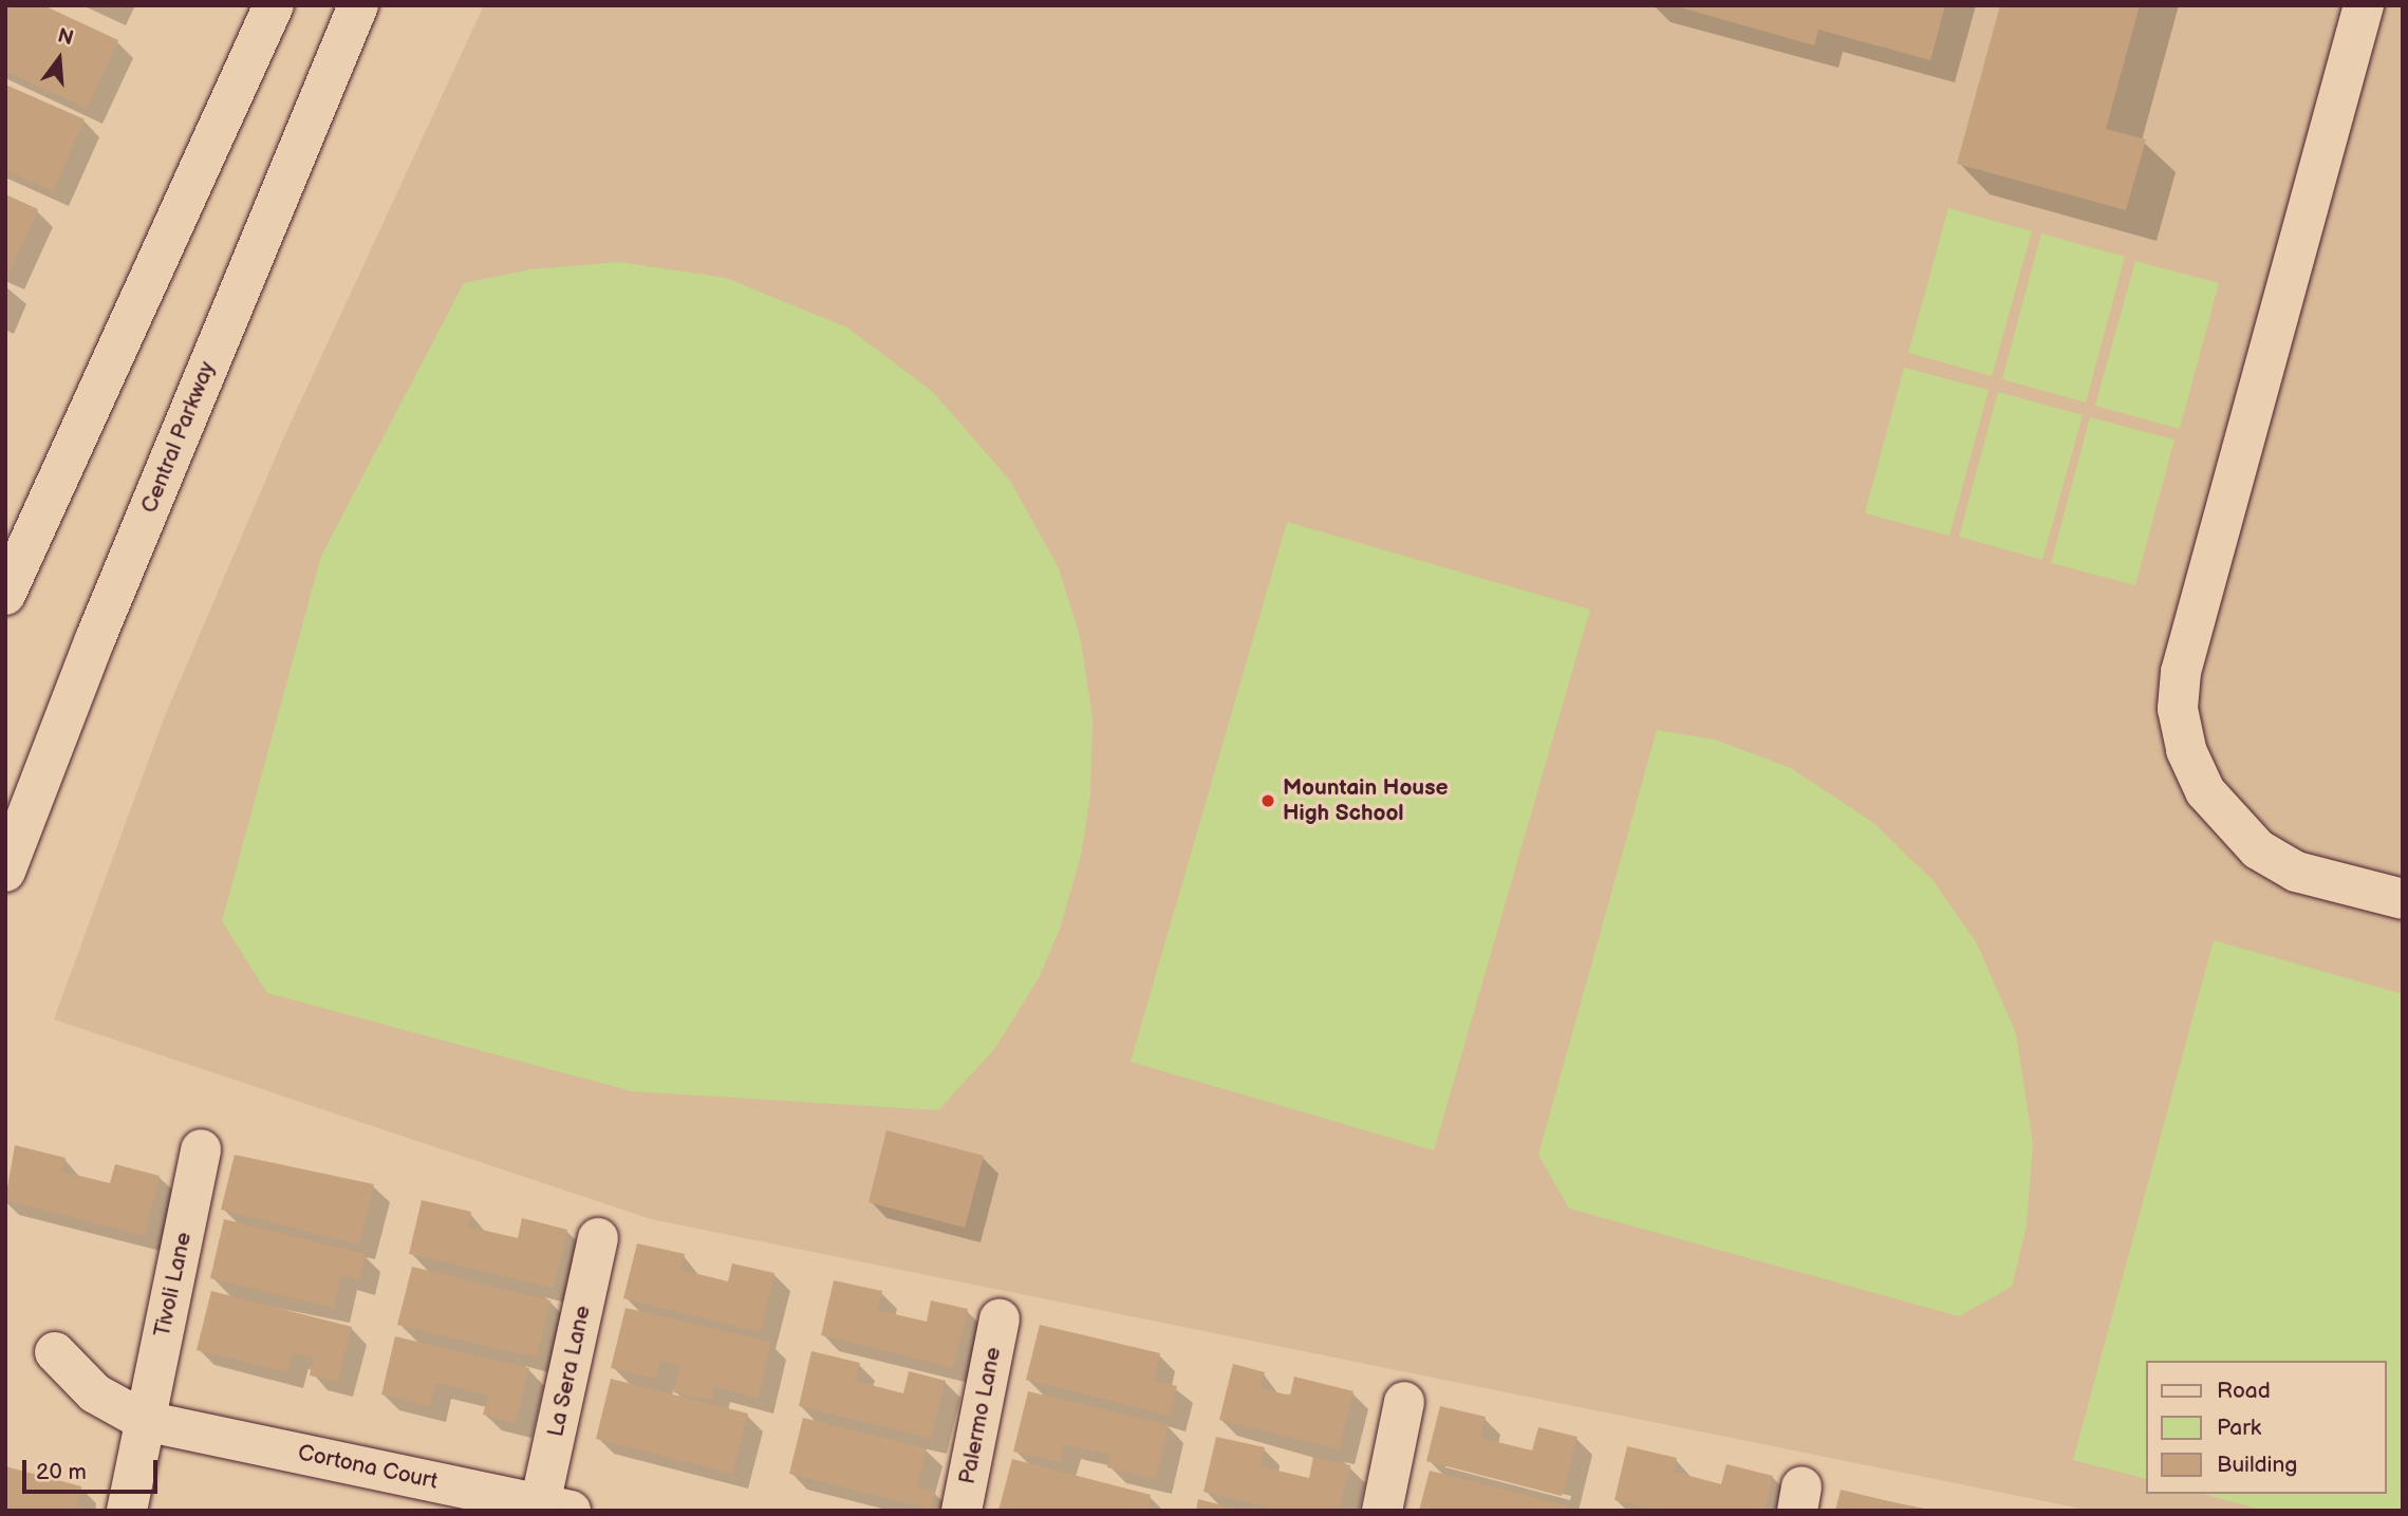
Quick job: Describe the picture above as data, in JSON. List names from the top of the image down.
{
  "streets": {
    "main road": [
      "Central Parkway",
      "Tivoli Lane",
      "La Sera Lane",
      "Palermo Lane",
      "Cortona Court"
    ]
  },
  "crossings": [
    ["Tivoli Lane", "Cortona Court"],
    ["La Sera Lane", "Cortona Court"]
  ],
  "places": ["Mountain House High School"],
  "legend": ["Road", "Park", "Building"],
  "scale_bar": "20 m",
  "north": "top"
}
